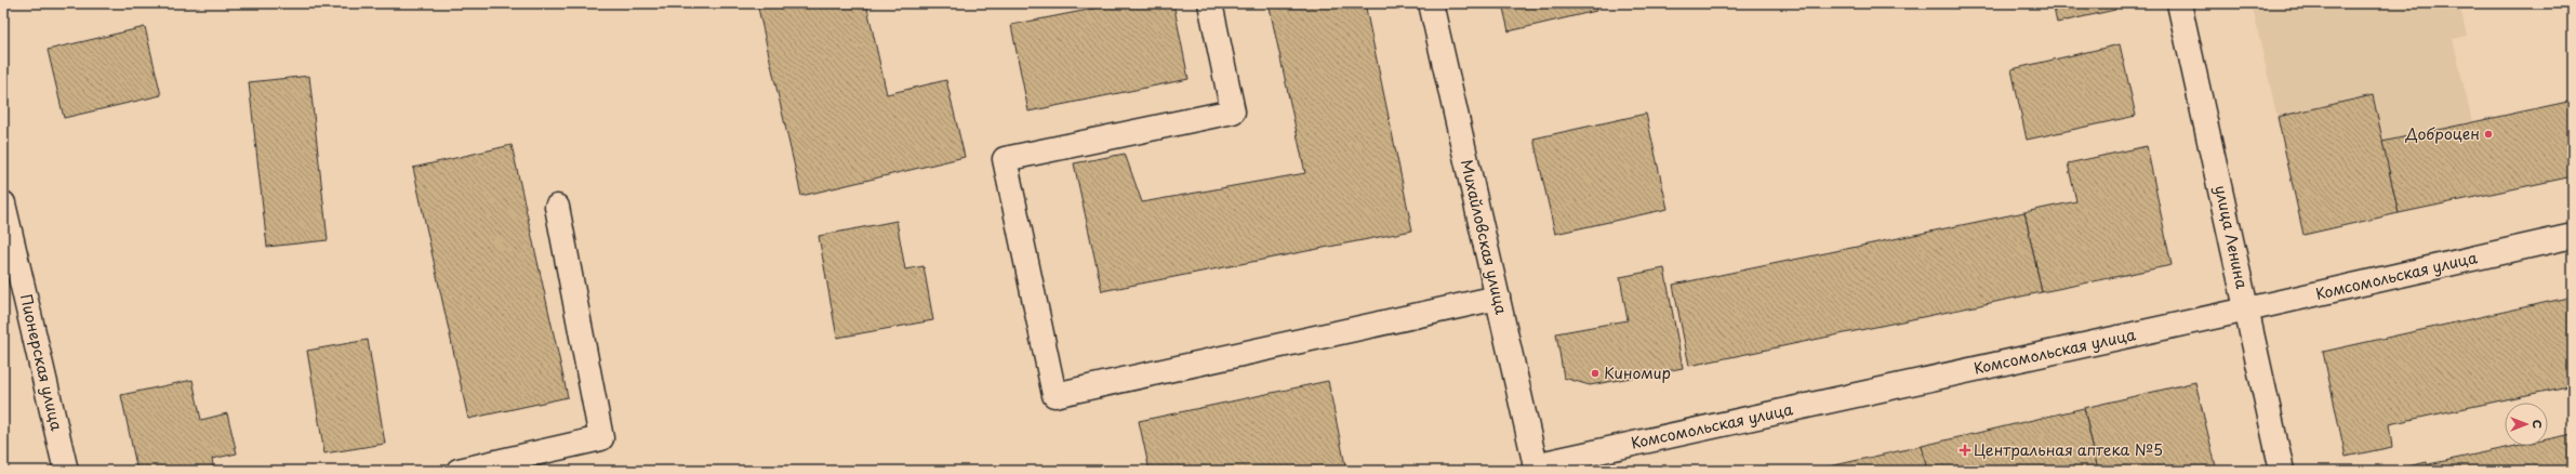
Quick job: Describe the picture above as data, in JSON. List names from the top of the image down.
{
  "streets": {
    "main road": [
      "Михайловская улица",
      "улица Ленина",
      "Комсомольская улица",
      "Пионерская улица"
    ]
  },
  "crossings": [
    ["Михайловская улица", "Комсомольская улица"],
    ["улица Ленина", "Комсомольская улица"]
  ],
  "places": {
    "other": ["Доброцен", "Киномир"],
    "health": ["Центральная аптека №5"]
  },
  "north": "right"
}
